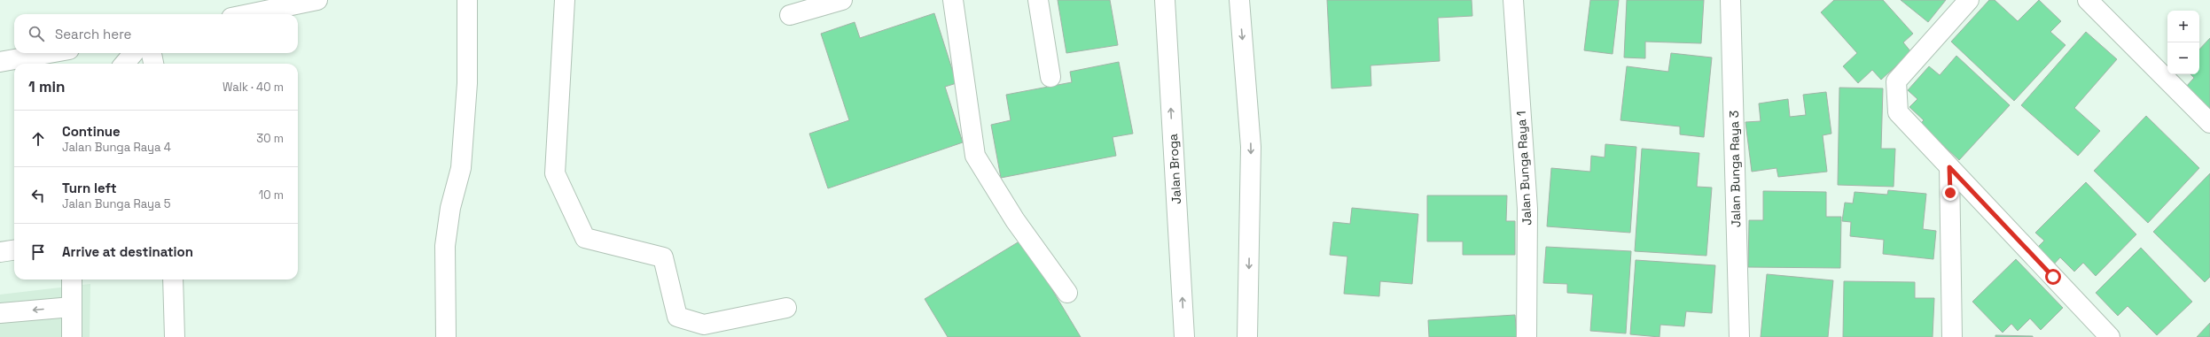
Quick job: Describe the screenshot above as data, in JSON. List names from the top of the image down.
{
  "streets": {
    "street": ["Jalan Bunga Raya 1", "Jalan Broga", "Jalan Bunga Raya 3"]
  },
  "page": {
    "map_buttons": ["+", "−"],
    "search": "Search here",
    "heading": ["1 min", "Walk · 40 m"],
    "list": [
      ["Continue", "Jalan Bunga Raya 4", "30 m"],
      ["Turn left", "Jalan Bunga Raya 5", "10 m"],
      "Arrive at destination"
    ]
  }
}
